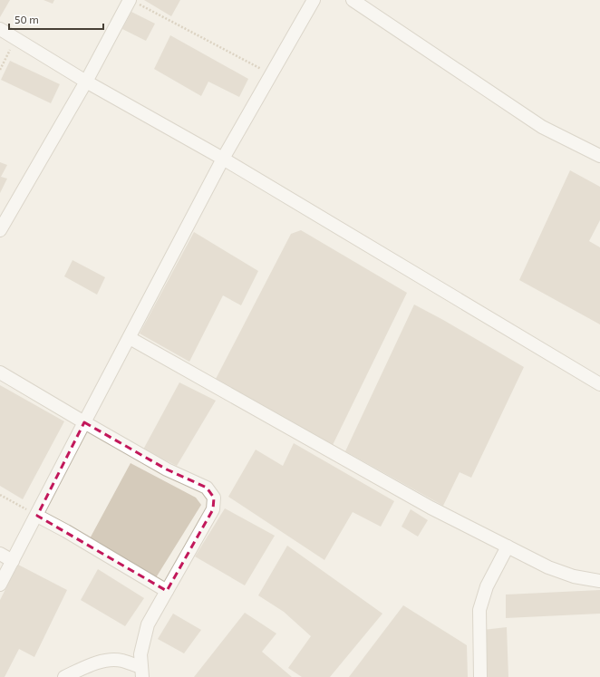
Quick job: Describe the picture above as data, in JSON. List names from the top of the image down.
{
  "scale_bar": "50 m"
}
